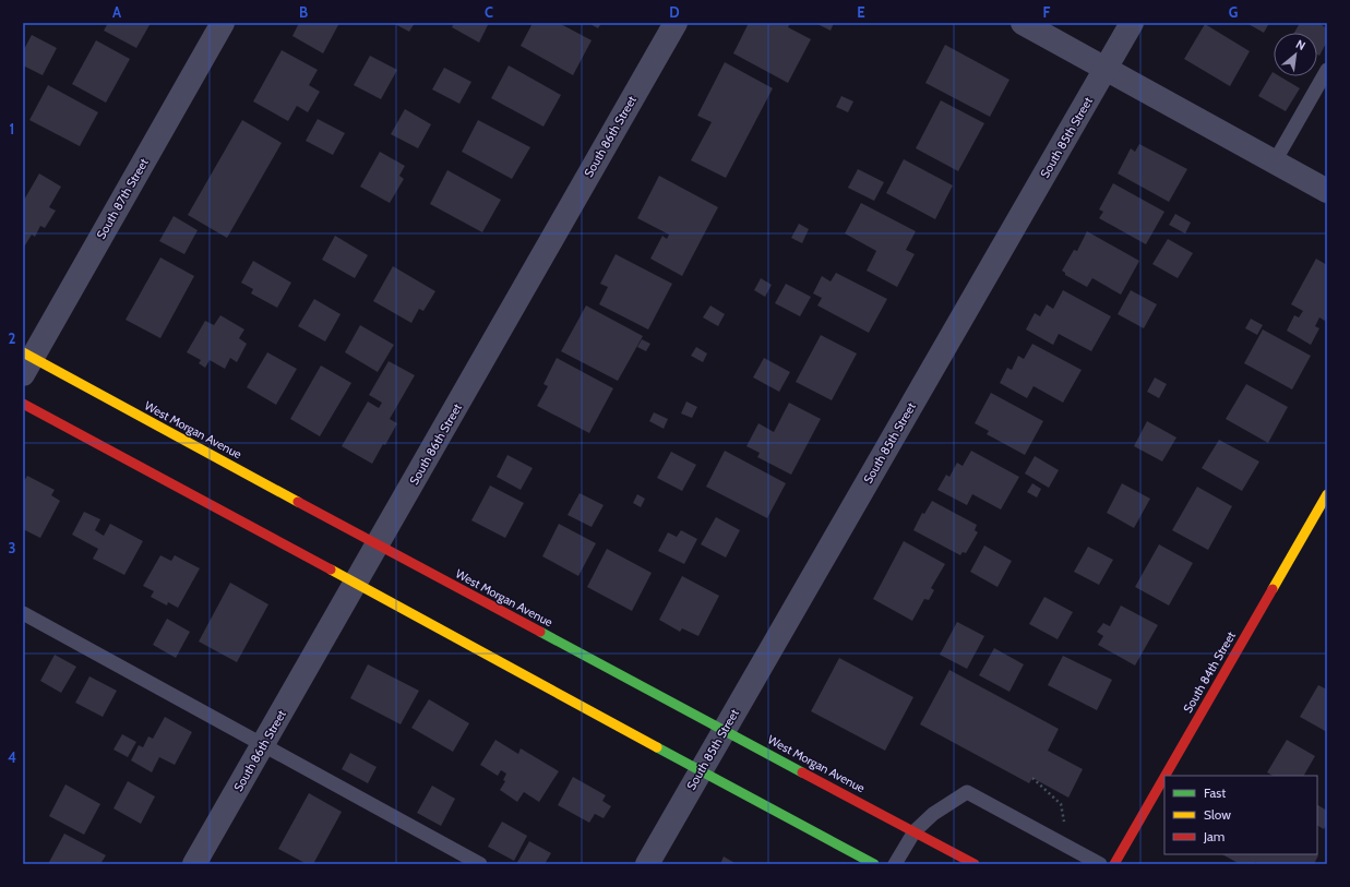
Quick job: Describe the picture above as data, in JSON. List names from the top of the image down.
{
  "streets": {
    "street": [
      "South 86th Street",
      "South 85th Street",
      "South 87th Street",
      "West Morgan Avenue",
      "South 84th Street"
    ]
  },
  "crossings": [
    ["South 86th Street", "West Morgan Avenue"],
    ["South 85th Street", "West Morgan Avenue"],
    ["South 87th Street", "West Morgan Avenue"]
  ],
  "legend": ["Fast", "Slow", "Jam"],
  "north": "top right",
  "grid": {
    "columns": [
      "A",
      "B",
      "C",
      "D",
      "E",
      "F",
      "G"
    ],
    "rows": [
      "1",
      "2",
      "3",
      "4"
    ]
  }
}
